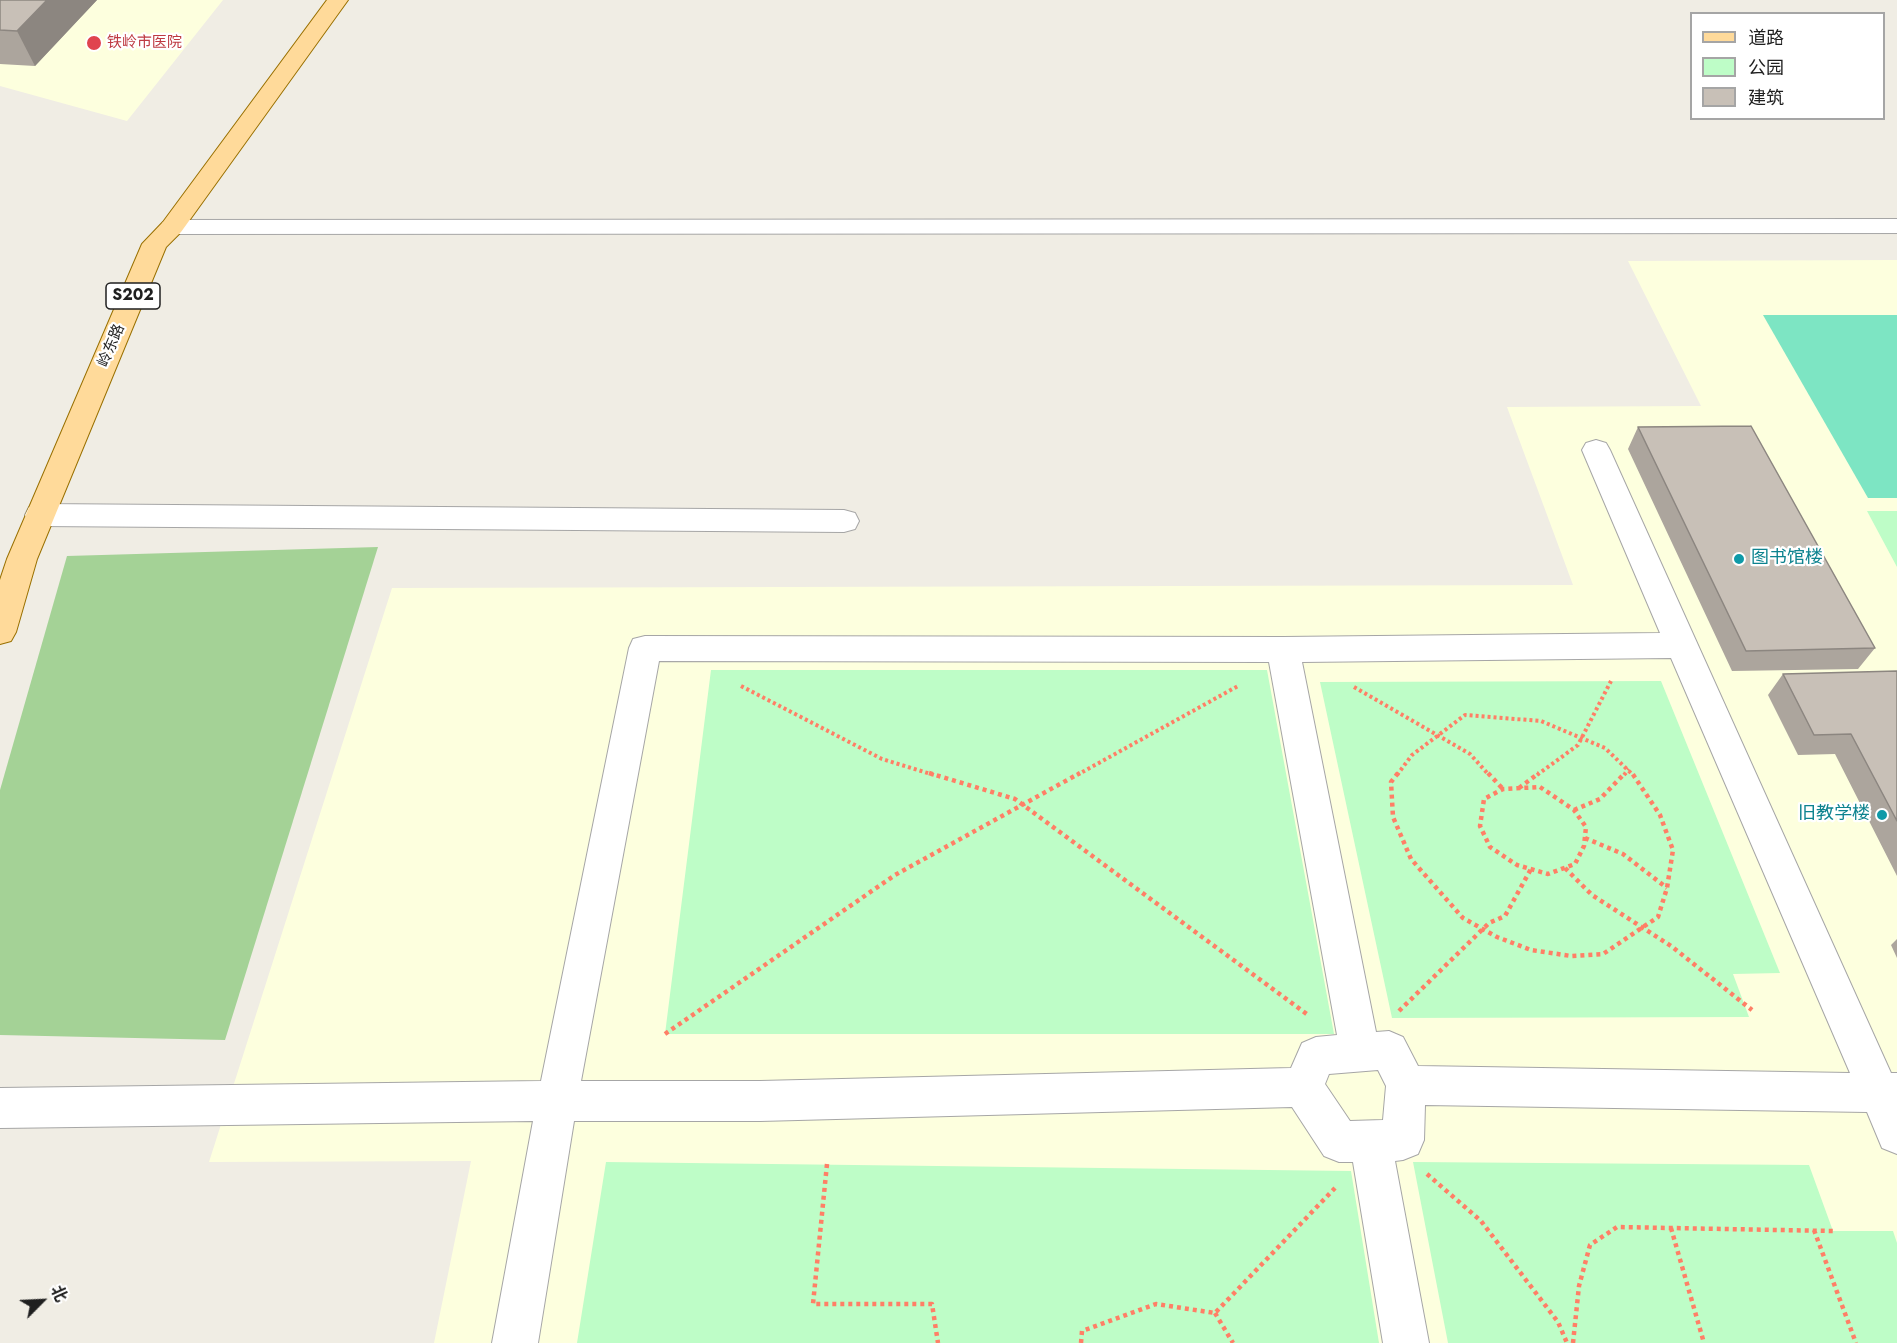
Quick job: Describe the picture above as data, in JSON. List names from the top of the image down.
{
  "streets": {
    "main road": ["S202", "岭东路"]
  },
  "places": ["铁岭市医院", "图书馆楼", "旧教学楼"],
  "legend": ["道路", "公园", "建筑"],
  "north": "top right"
}
